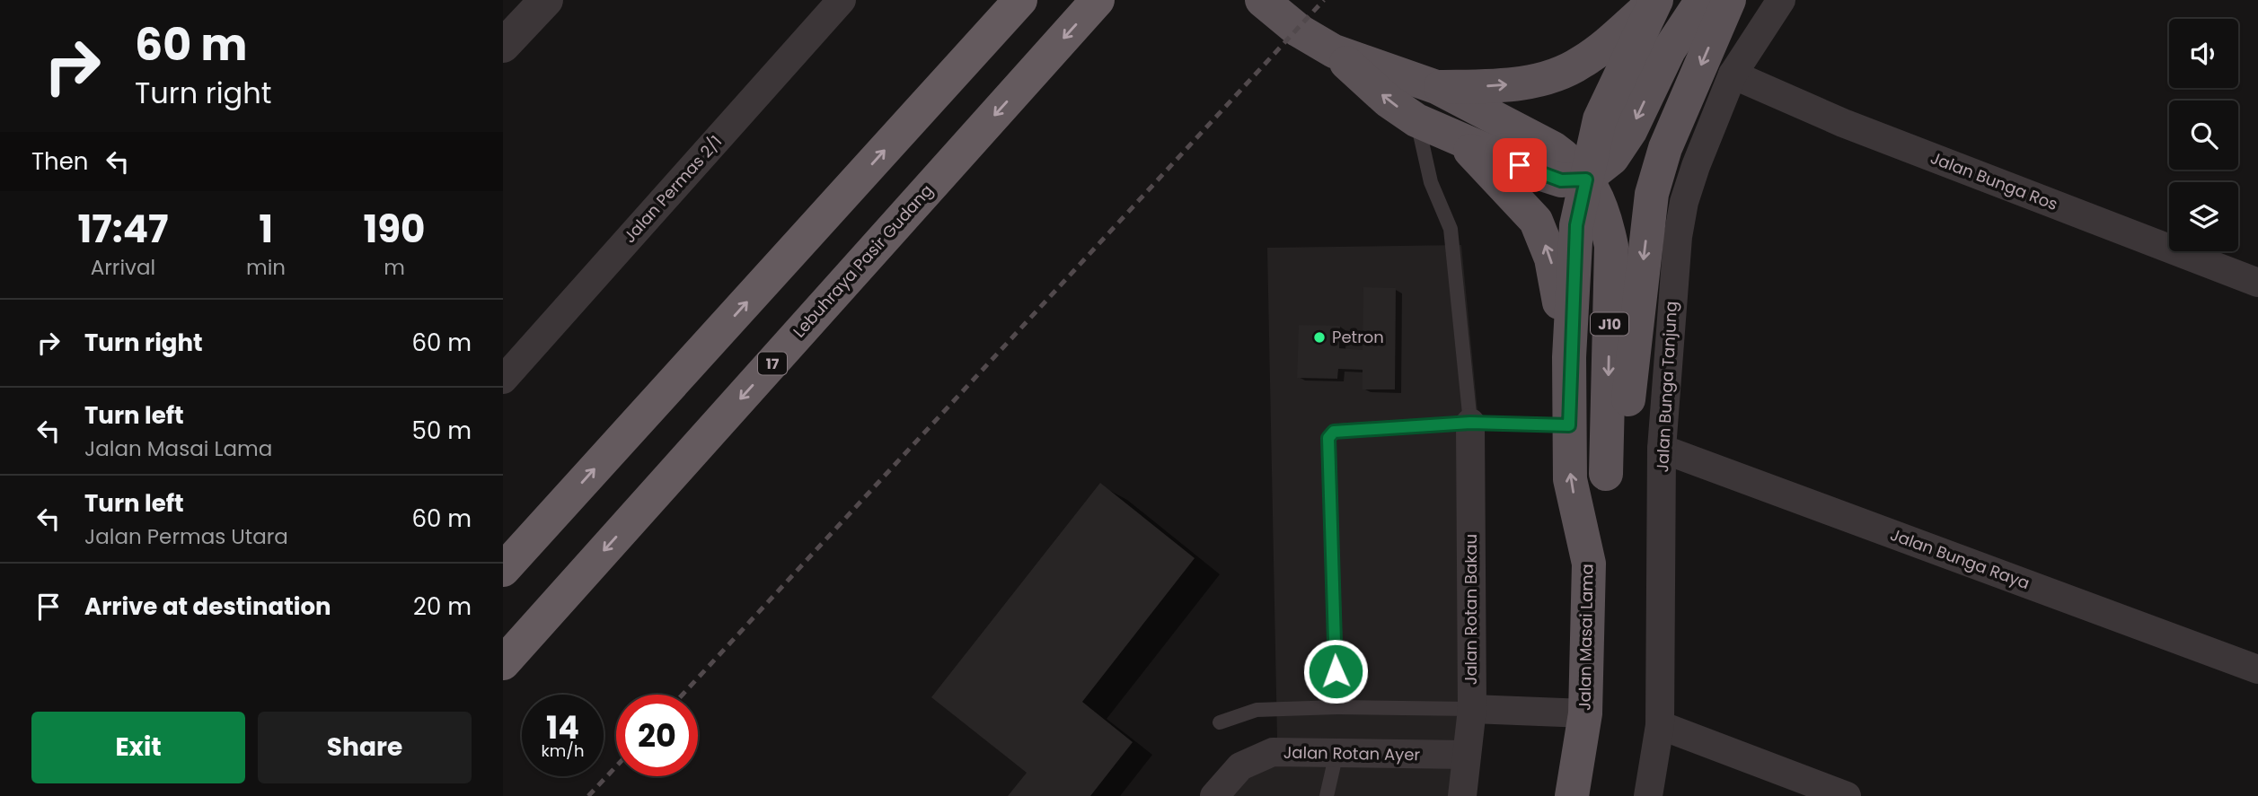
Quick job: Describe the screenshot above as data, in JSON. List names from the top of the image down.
{
  "streets": {
    "highway": ["Lebuhraya Pasir Gudang", "17"],
    "main road": ["J10", "Jalan Masai Lama"],
    "street": [
      "Jalan Bunga Ros",
      "Jalan Permas 2/1",
      "Jalan Bunga Tanjung",
      "Jalan Bunga Raya",
      "Jalan Rotan Bakau",
      "Jalan Rotan Ayer"
    ]
  },
  "crossings": [
    ["Jalan Bunga Ros", "Jalan Bunga Tanjung"],
    ["J10", "Jalan Masai Lama"],
    ["Jalan Bunga Tanjung", "Jalan Bunga Raya"],
    ["Jalan Rotan Bakau", "Jalan Rotan Ayer"]
  ],
  "places": ["Petron"],
  "page": {
    "turn": ["60 m", "Turn right"],
    "then": "Then",
    "eta": [
      "17:47",
      "Arrival",
      "1",
      "min",
      "190",
      "m"
    ],
    "list": [
      {
        "name": "Turn right",
        "value": "60 m"
      },
      {
        "name": "Turn left",
        "note": "Jalan Masai Lama",
        "value": "50 m"
      },
      {
        "name": "Turn left",
        "note": "Jalan Permas Utara",
        "value": "60 m"
      },
      {
        "name": "Arrive at destination",
        "value": "20 m"
      }
    ],
    "speed": "14 km/h",
    "limit": "20",
    "buttons": ["Exit", "Share"]
  }
}
